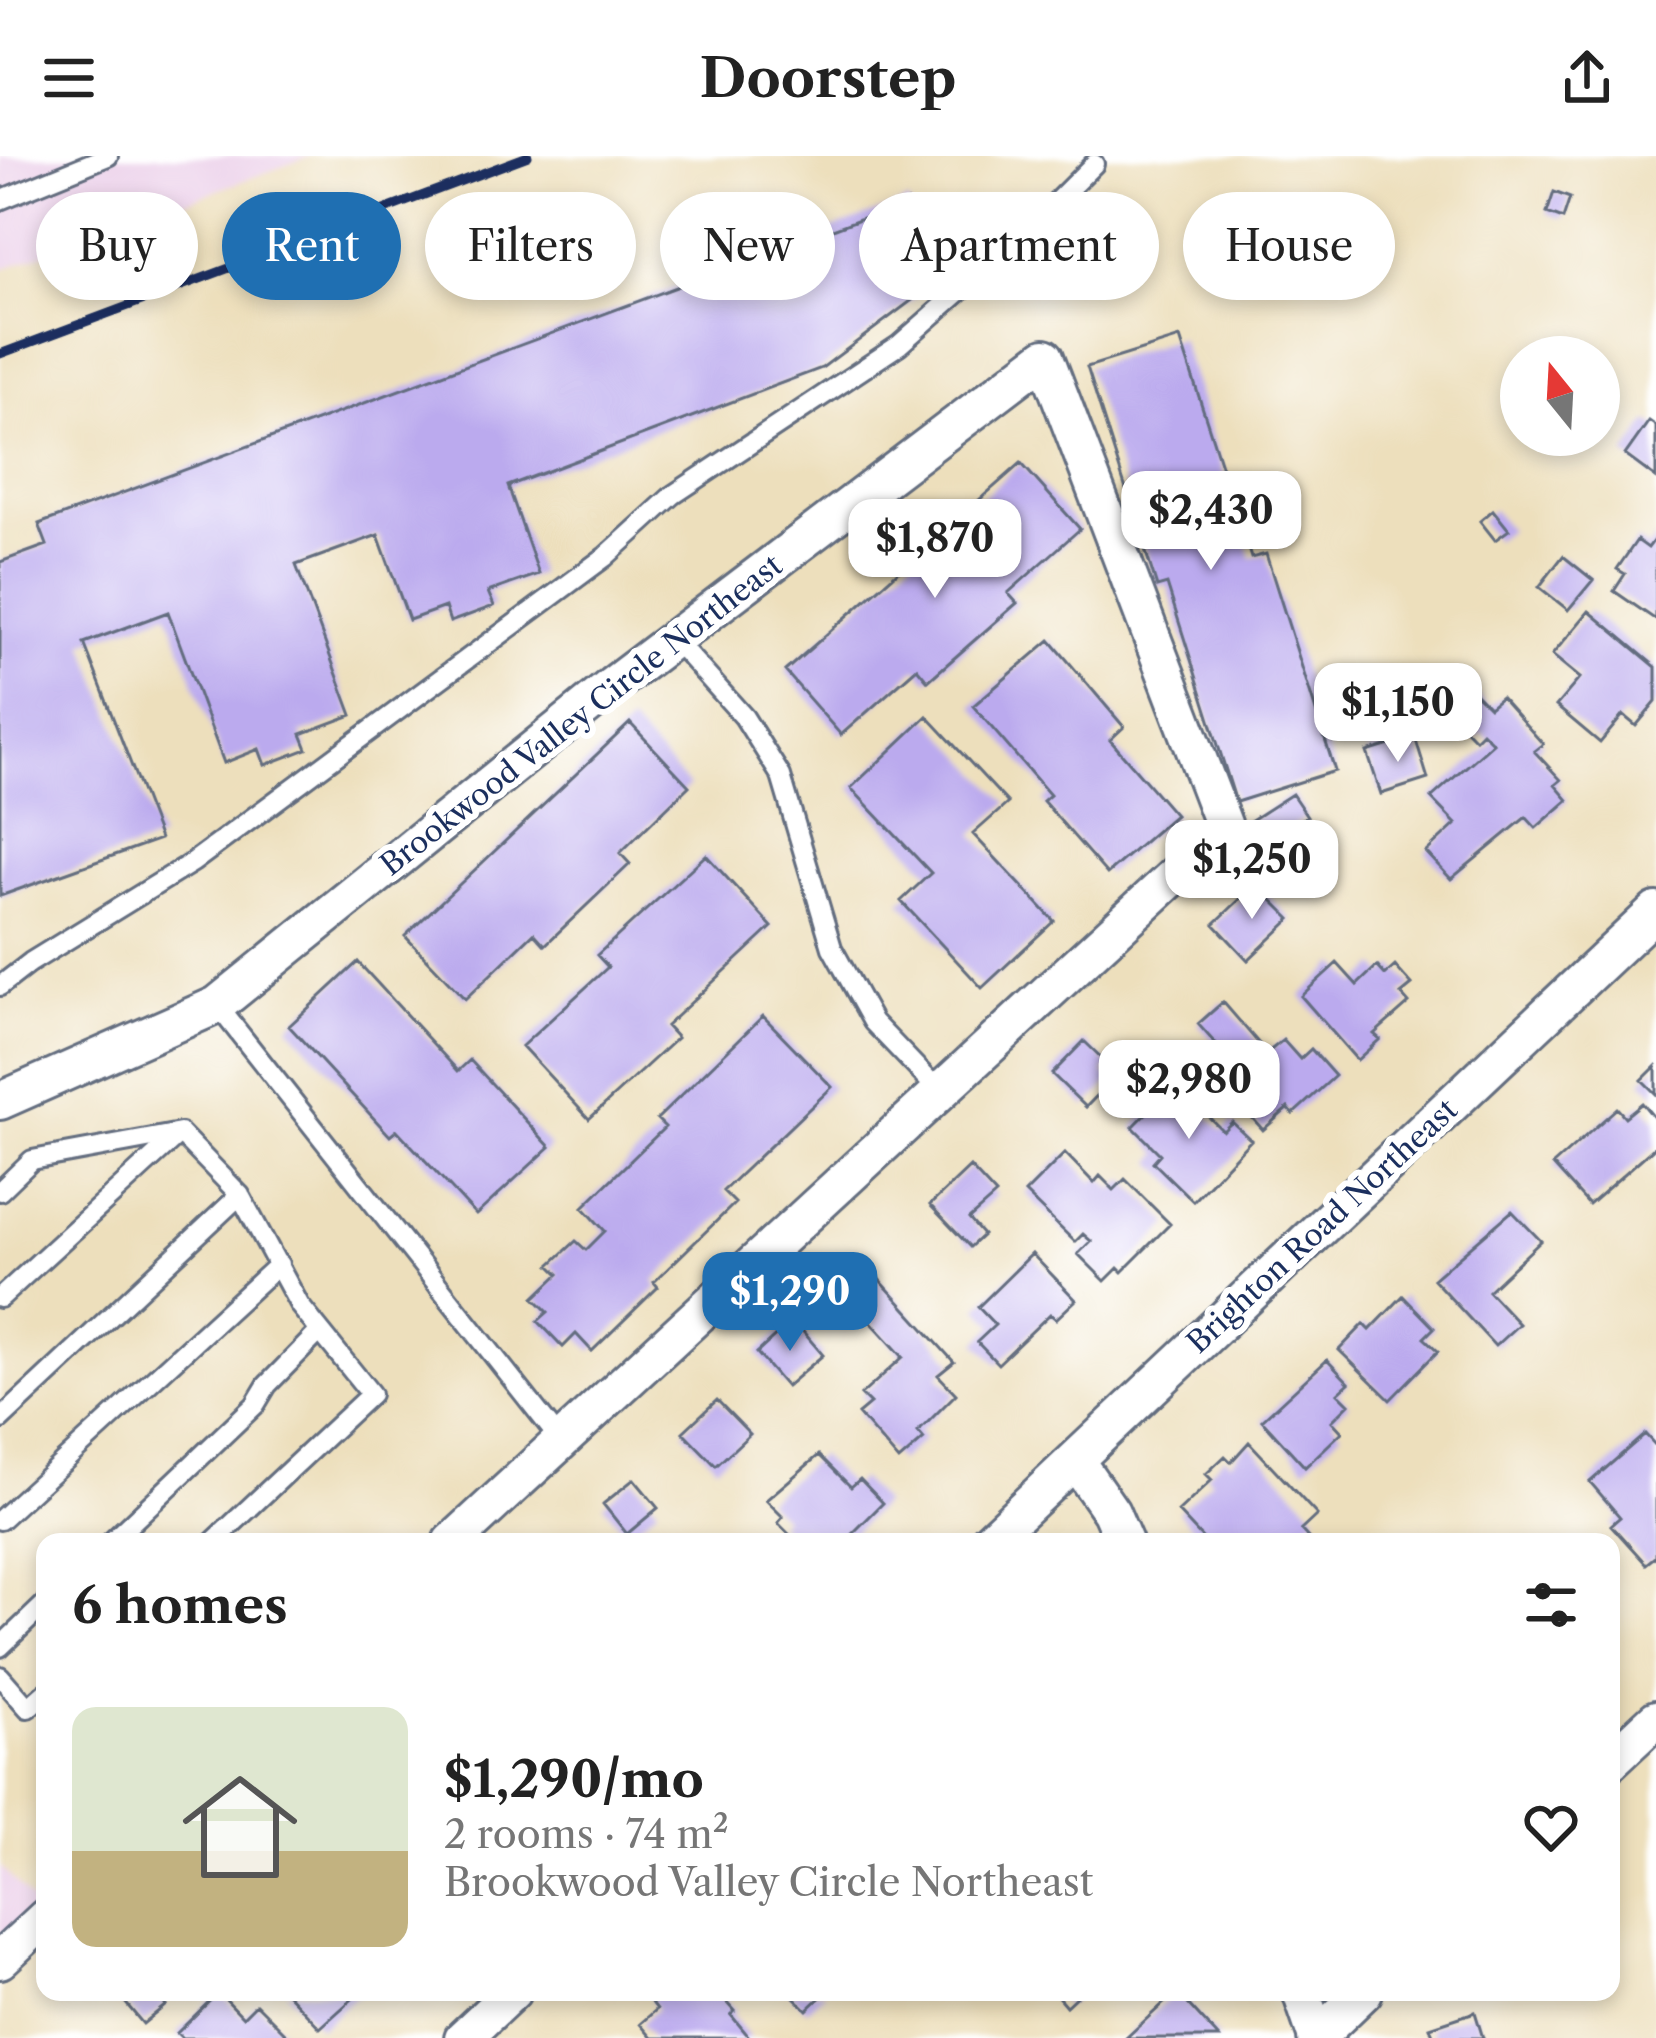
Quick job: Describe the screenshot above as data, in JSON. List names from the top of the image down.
{
  "streets": {
    "street": ["Brookwood Valley Circle Northeast", "Brighton Road Northeast"]
  },
  "north": "top",
  "page": {
    "header": "Doorstep",
    "chip": [
      "Buy",
      "Rent",
      "Filters",
      "New",
      "Apartment",
      "House"
    ],
    "price": [
      "$2,430",
      "$1,870",
      "$1,150",
      "$1,250",
      "$2,980",
      "$1,290"
    ],
    "heading": "6 homes",
    "list": [
      {
        "name": "$1,290/mo",
        "note": "2 rooms · 74 m² · Brookwood Valley Circle Northeast"
      }
    ]
  }
}
